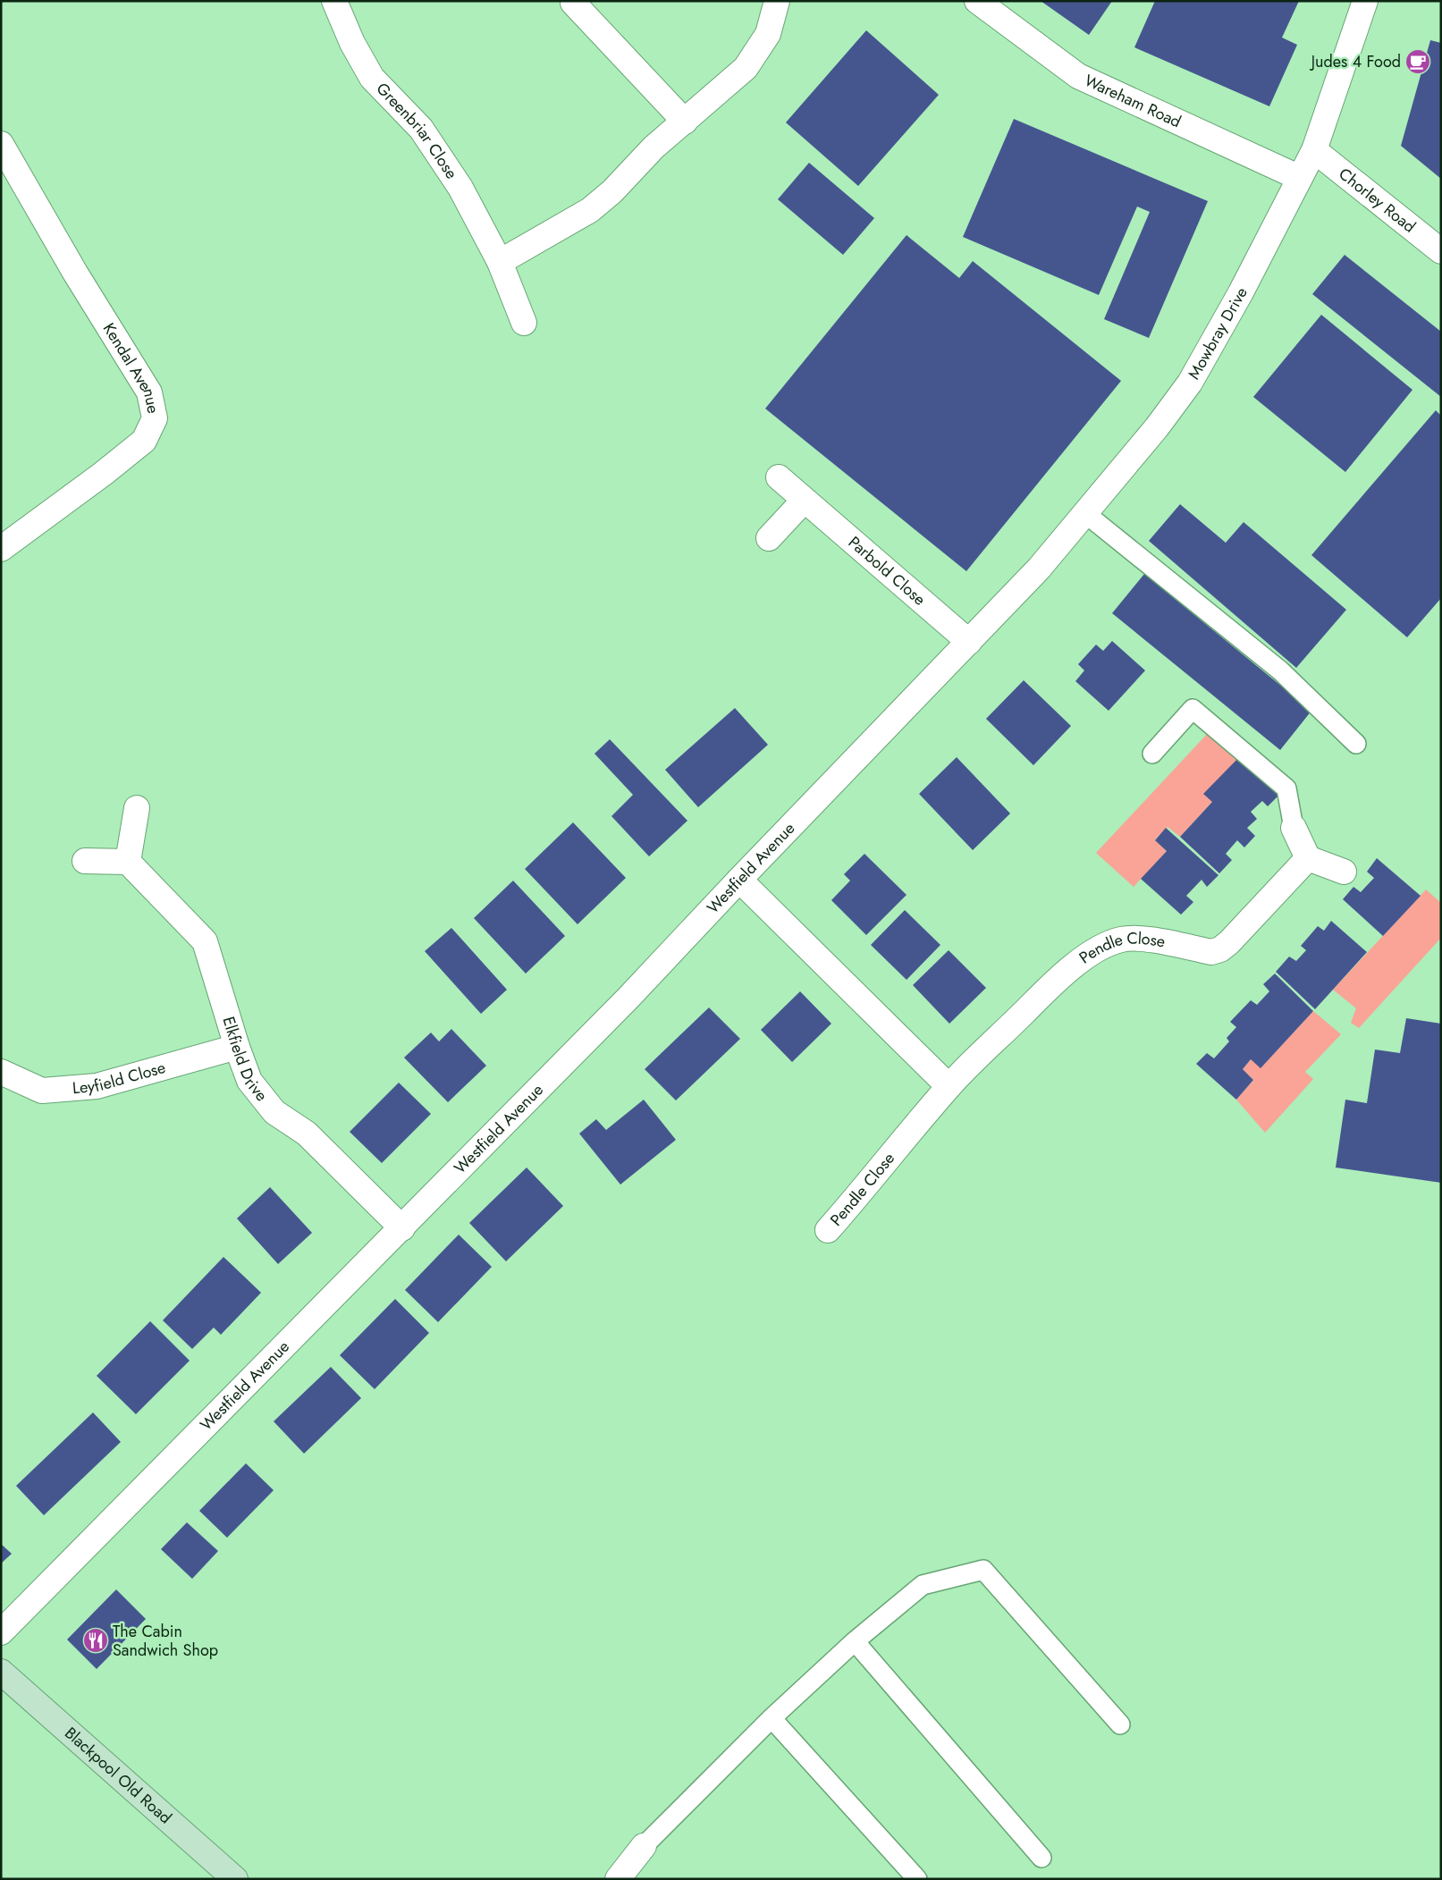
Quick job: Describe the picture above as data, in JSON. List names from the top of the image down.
{
  "streets": {
    "main road": ["Blackpool Old Road"],
    "street": [
      "Wareham Road",
      "Greenbriar Close",
      "Chorley Road",
      "Mowbray Drive",
      "Kendal Avenue",
      "Parbold Close",
      "Westfield Avenue",
      "Pendle Close",
      "Elkfield Drive",
      "Leyfield Close"
    ]
  },
  "crossings": [
    ["Wareham Road", "Mowbray Drive"],
    ["Chorley Road", "Mowbray Drive"],
    ["Mowbray Drive", "Westfield Avenue"],
    ["Parbold Close", "Westfield Avenue"],
    ["Westfield Avenue", "Elkfield Drive"],
    ["Elkfield Drive", "Leyfield Close"]
  ],
  "places": {
    "cafe": ["Judes 4 Food"],
    "restaurant": ["The Cabin Sandwich Shop"]
  }
}
